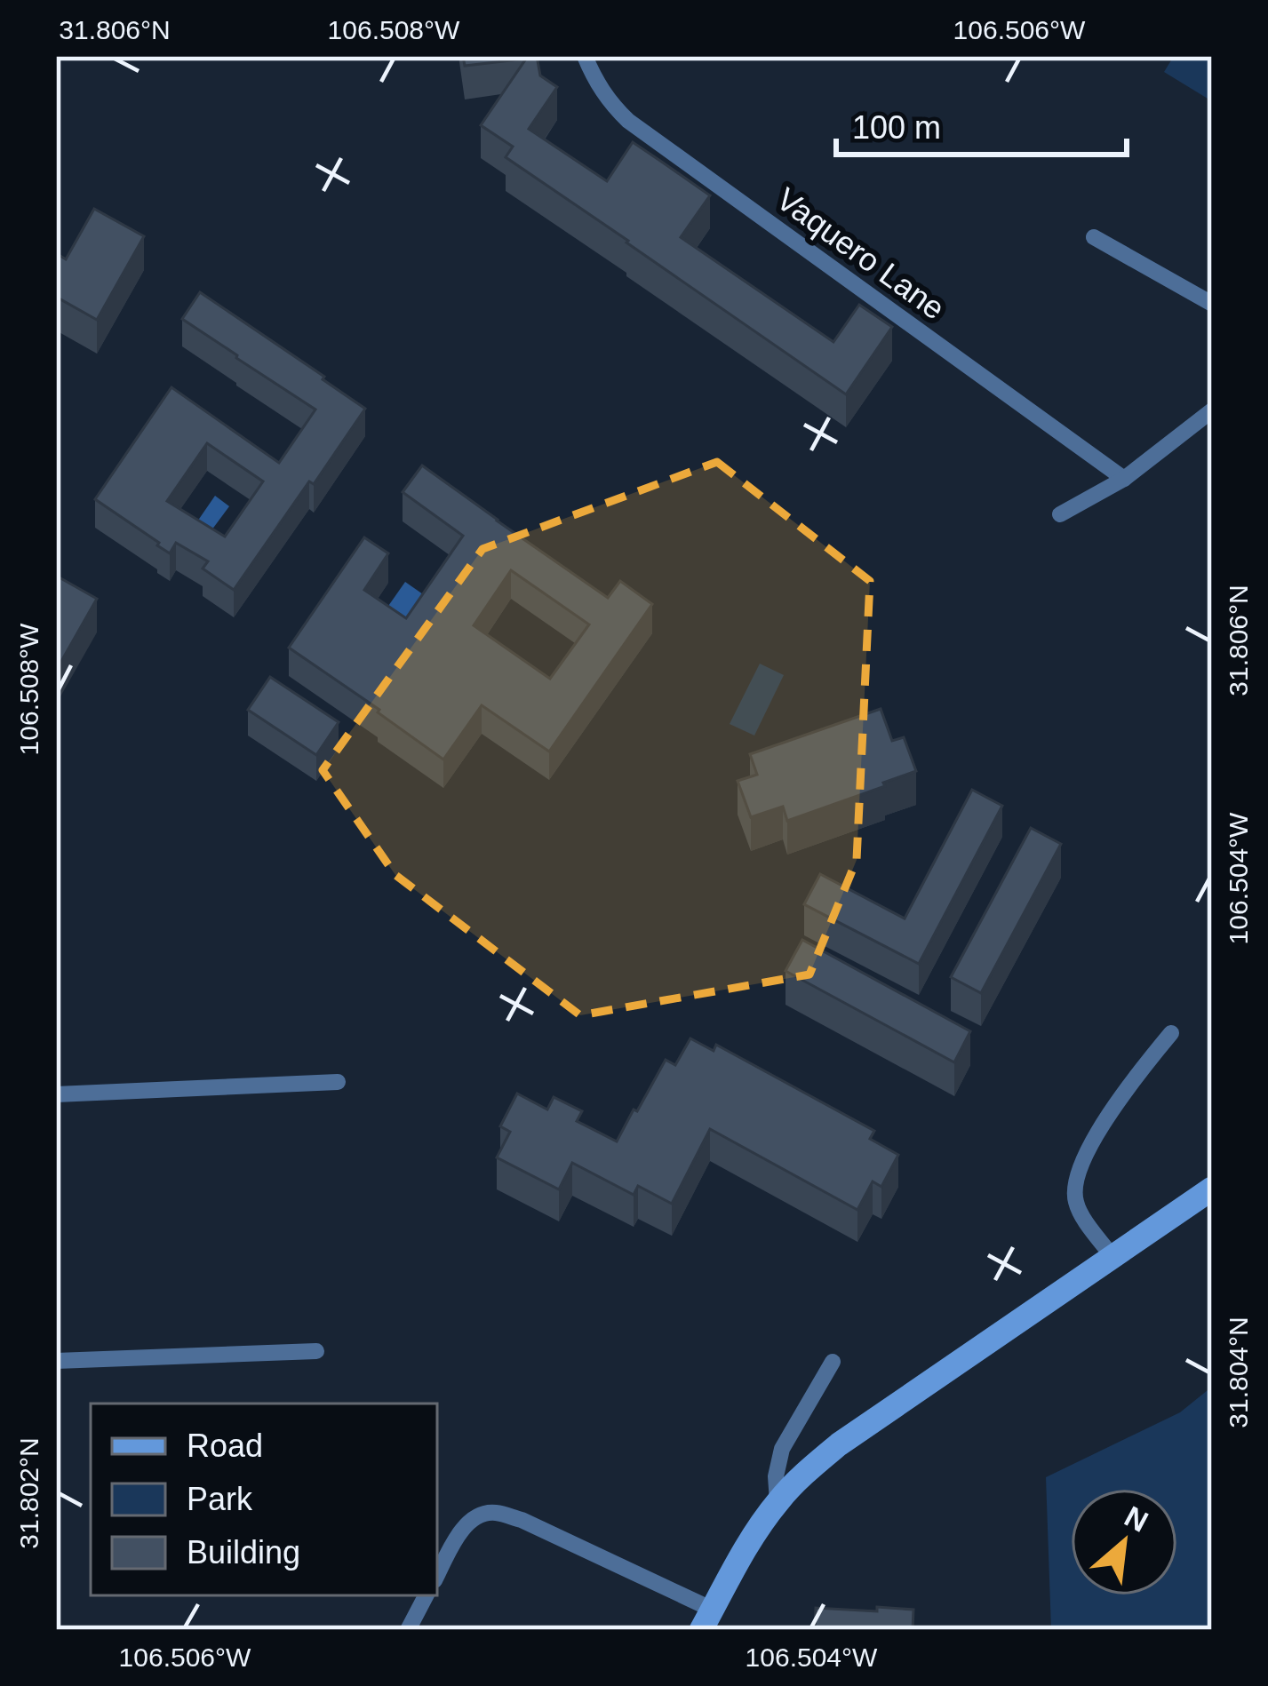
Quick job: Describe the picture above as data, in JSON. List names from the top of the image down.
{
  "streets": {
    "street": ["Vaquero Lane"]
  },
  "legend": ["Road", "Park", "Building"],
  "scale_bar": "100 m",
  "north": "top right",
  "coordinates": [
    "31.806°N",
    "106.508°W",
    "106.506°W",
    "106.504°W",
    "31.804°N",
    "31.802°N"
  ]
}
